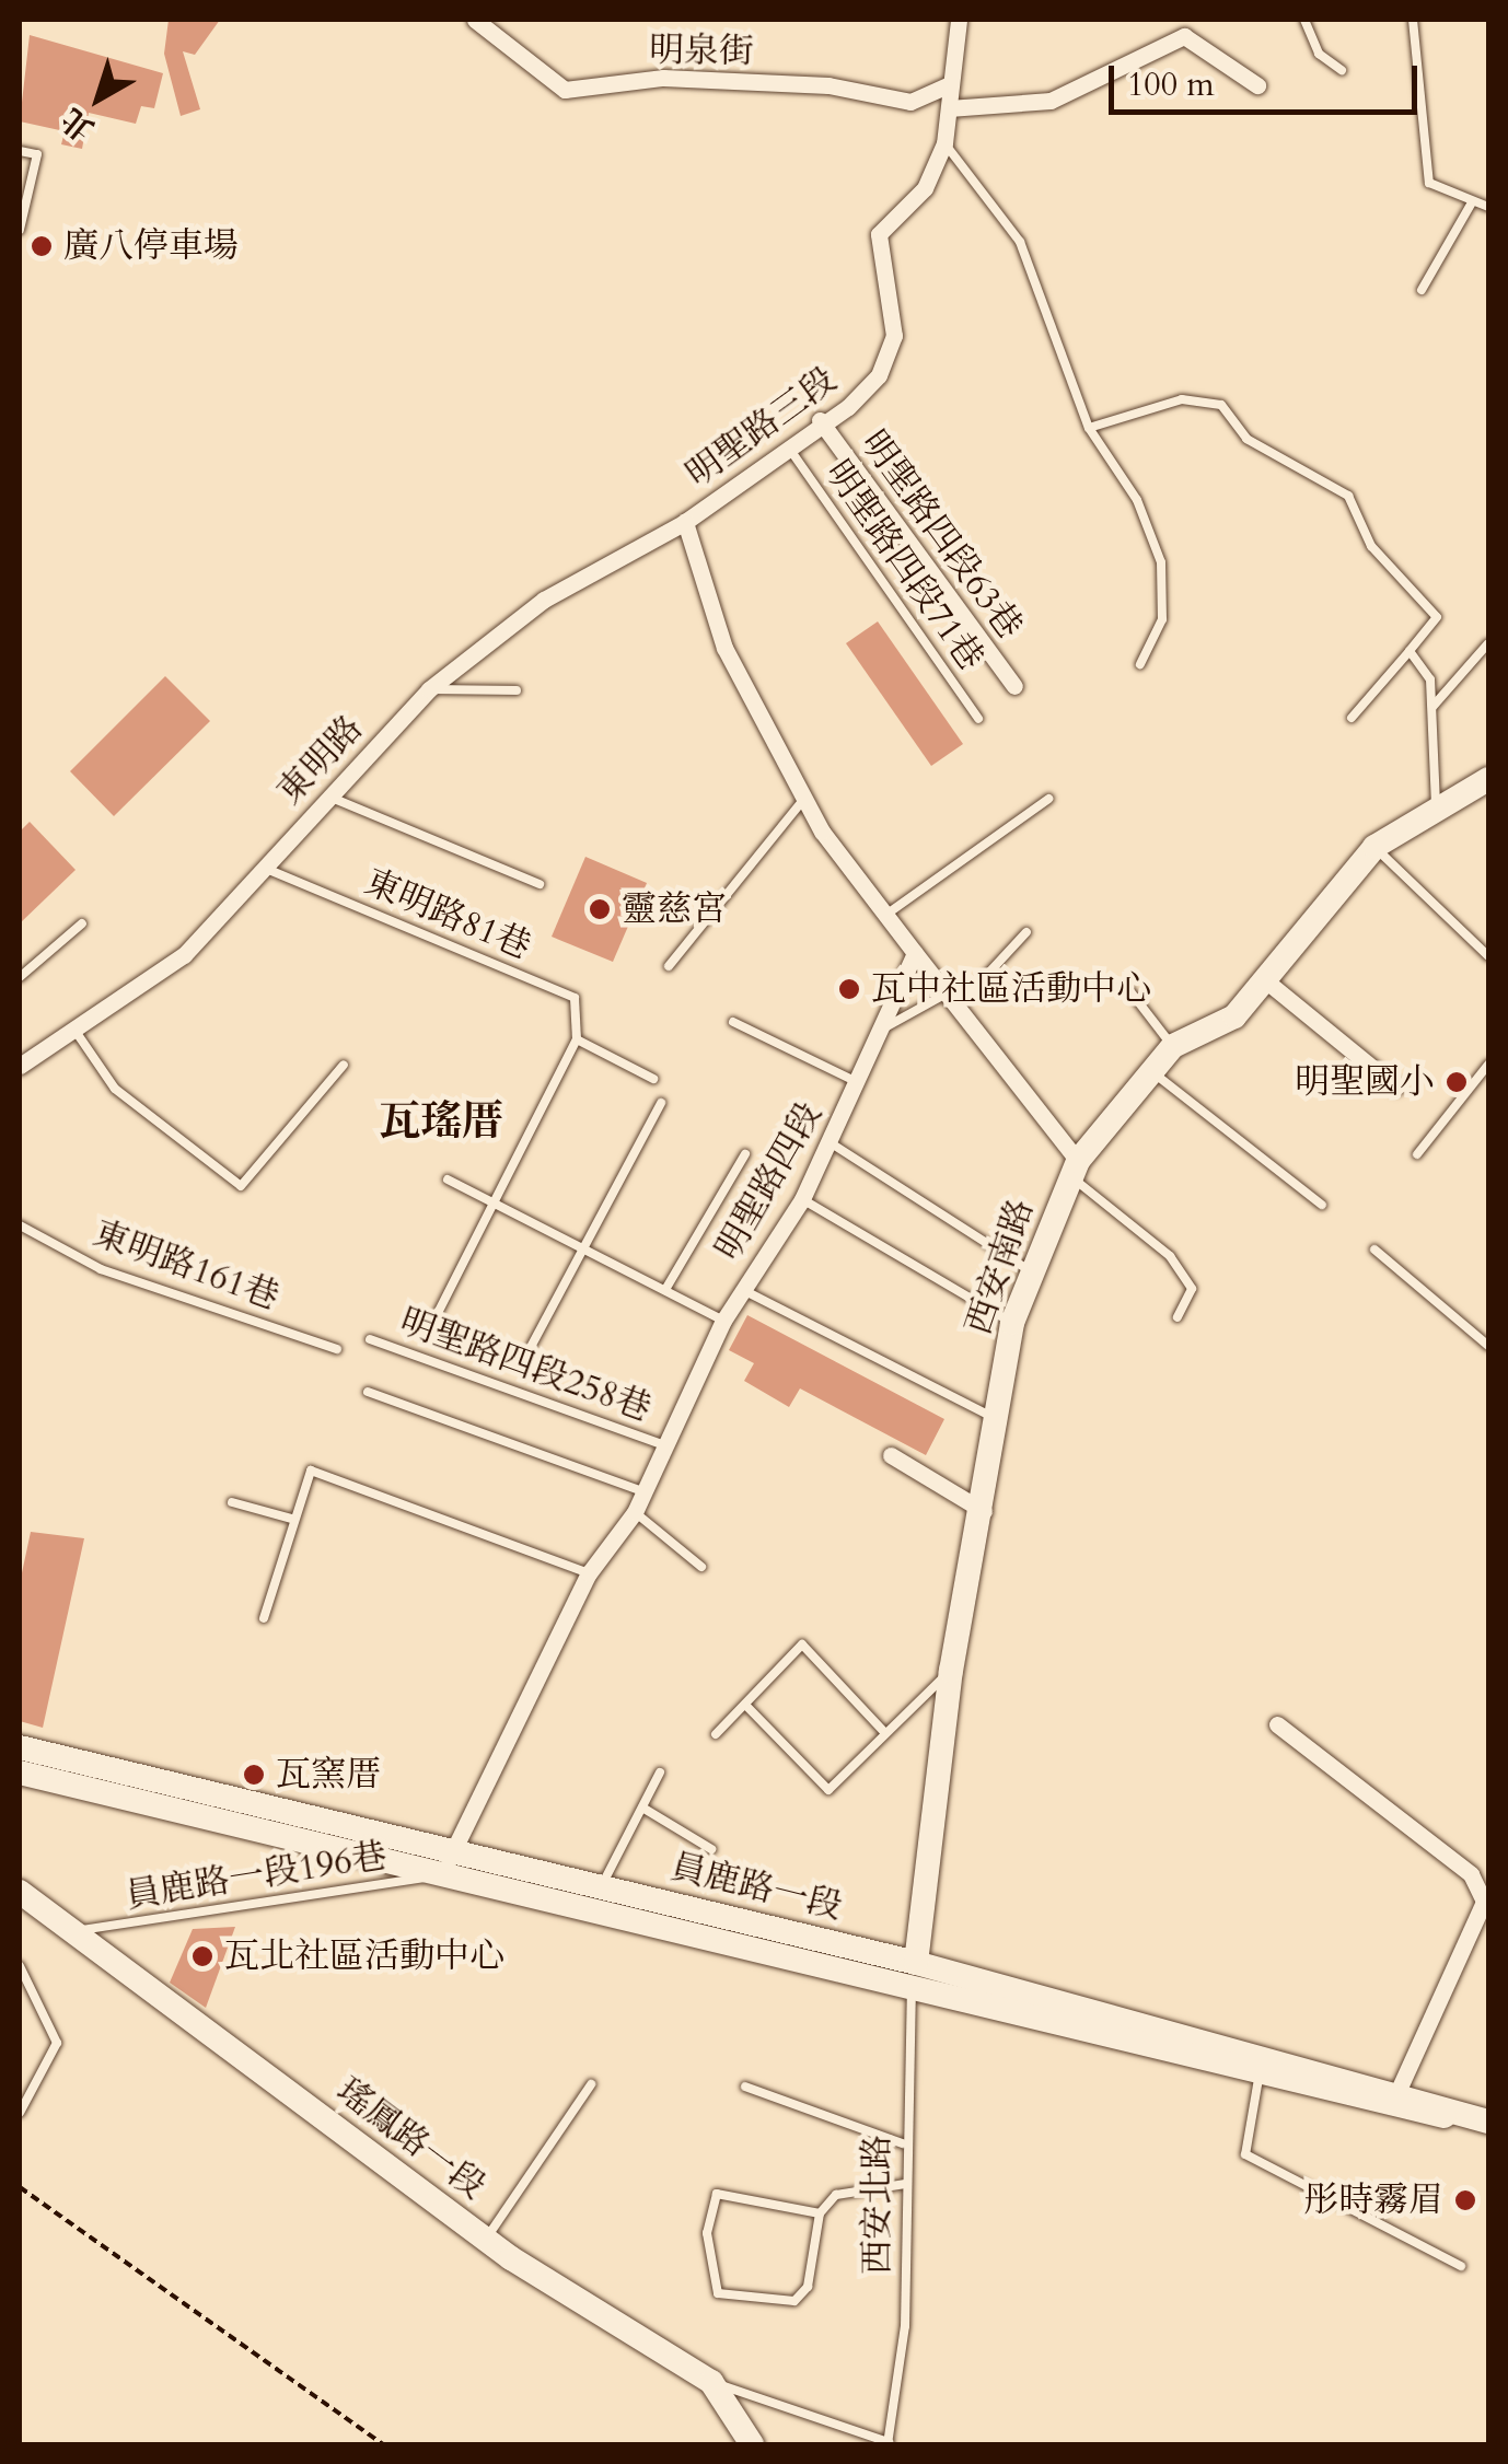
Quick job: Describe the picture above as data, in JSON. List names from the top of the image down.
{
  "streets": {
    "main road": ["西安南路", "員鹿路一段", "瑤鳳路一段"],
    "street": [
      "明泉街",
      "明聖路三段",
      "明聖路四段63巷",
      "東明路",
      "明聖路四段"
    ],
    "lane": [
      "明聖路四段71巷",
      "東明路81巷",
      "東明路161巷",
      "明聖路四段258巷",
      "員鹿路一段196巷",
      "西安北路"
    ]
  },
  "crossings": [
    ["明泉街", "明聖路三段"],
    ["明聖路三段", "明聖路四段63巷"],
    ["明聖路三段", "明聖路四段71巷"],
    ["明聖路三段", "東明路"],
    ["東明路", "東明路81巷"],
    ["明聖路四段", "明聖路四段258巷"],
    ["明聖路四段", "員鹿路一段196巷"],
    ["明聖路四段", "員鹿路一段"],
    ["西安南路", "員鹿路一段"],
    ["西安南路", "西安北路"],
    ["員鹿路一段196巷", "員鹿路一段"],
    ["員鹿路一段196巷", "瑤鳳路一段"],
    ["員鹿路一段", "西安北路"]
  ],
  "districts": ["瓦瑤厝"],
  "places": [
    "廣八停車場",
    "靈慈宮",
    "瓦中社區活動中心",
    "明聖國小",
    "瓦窯厝",
    "瓦北社區活動中心",
    "彤時霧眉"
  ],
  "scale_bar": "100 m",
  "north": "bottom left"
}
